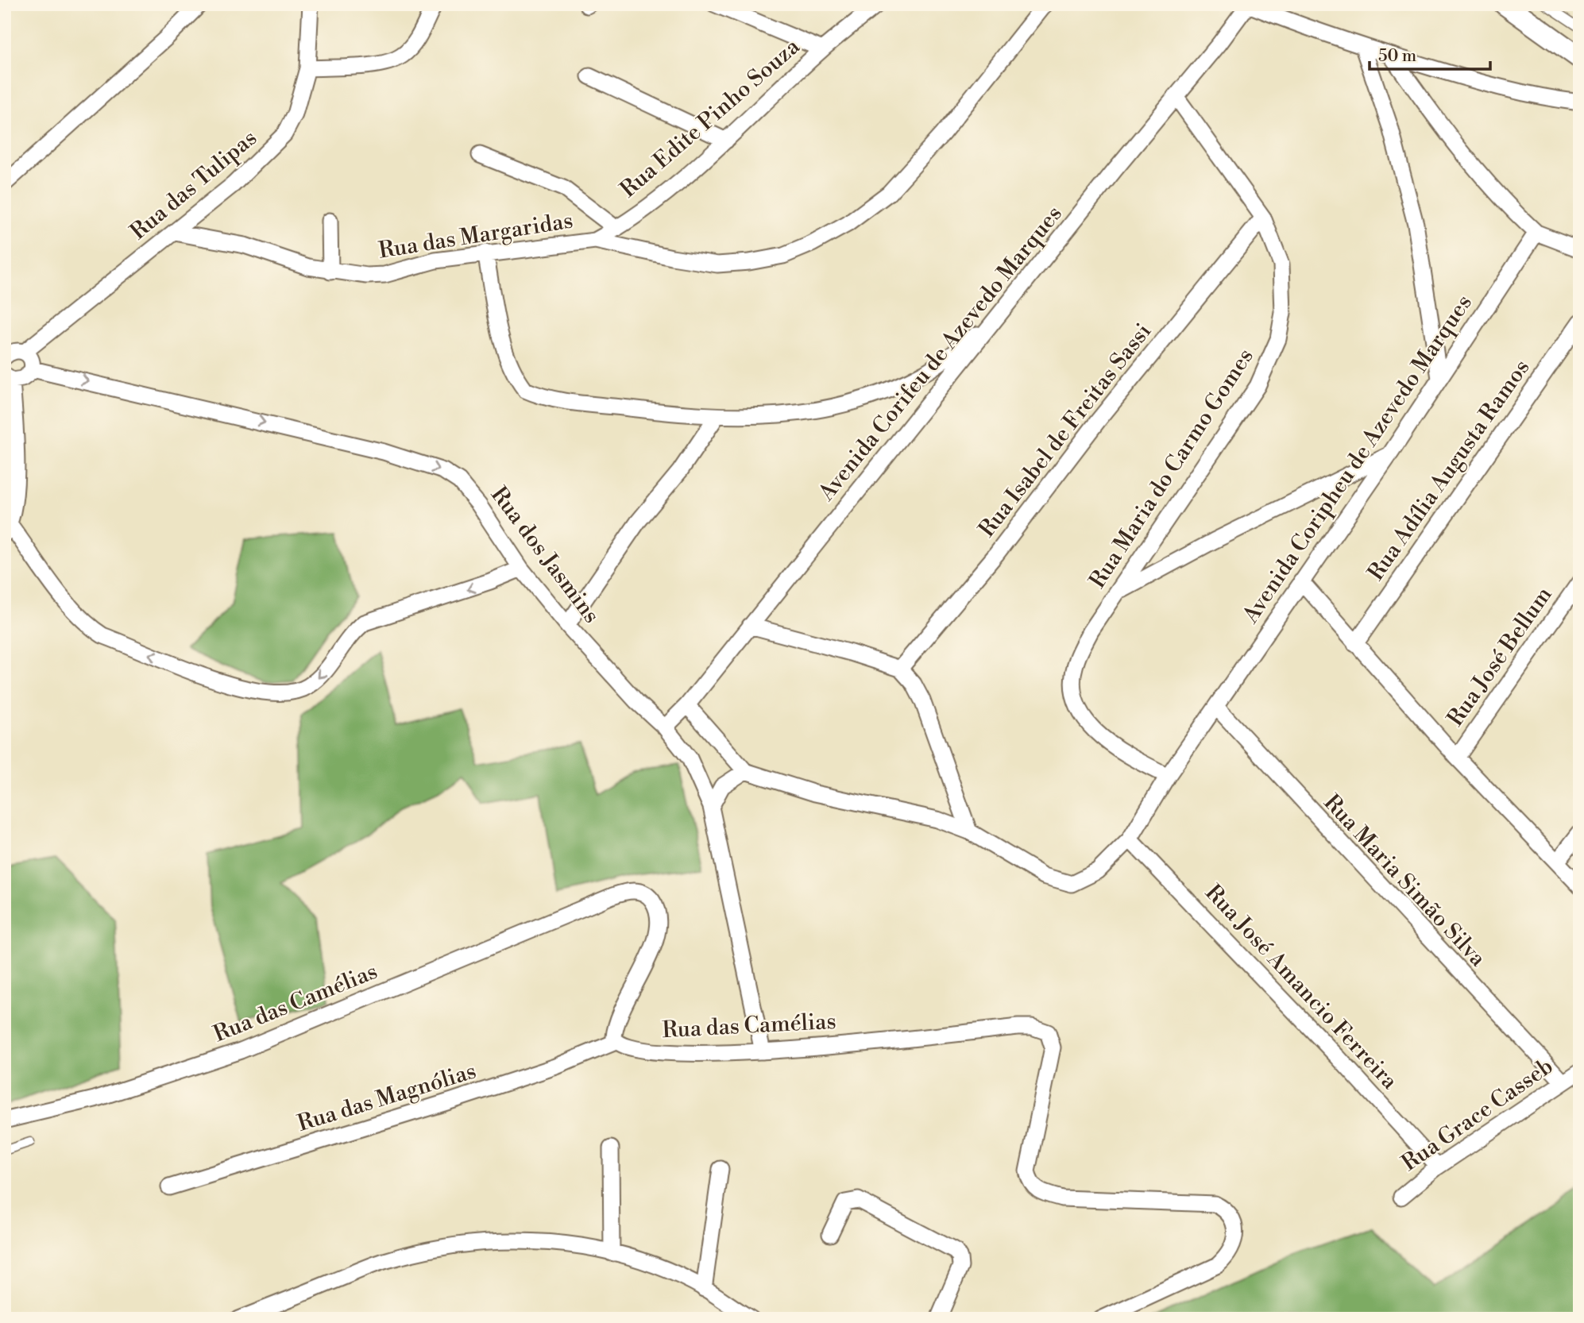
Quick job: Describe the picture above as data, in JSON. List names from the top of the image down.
{
  "streets": {
    "street": [
      "Rua Edite Pinho Souza",
      "Rua das Tulipas",
      "Rua das Margaridas",
      "Avenida Corifeu de Azevedo Marques",
      "Rua Isabel de Freitas Sassi",
      "Avenida Coripheu de Azevedo Marques",
      "Rua Maria do Carmo Gomes",
      "Rua Adília Augusta Ramos",
      "Rua dos Jasmins",
      "Rua José Bellum",
      "Rua Maria Simão Silva",
      "Rua José Amancio Ferreira",
      "Rua das Camélias",
      "Rua das Magnólias",
      "Rua Grace Casseb"
    ]
  },
  "crossings": [
    ["Rua Edite Pinho Souza", "Rua das Margaridas"],
    ["Rua das Tulipas", "Rua das Margaridas"],
    ["Avenida Corifeu de Azevedo Marques", "Rua Maria do Carmo Gomes"],
    ["Avenida Corifeu de Azevedo Marques", "Rua dos Jasmins"],
    ["Rua Isabel de Freitas Sassi", "Rua Maria do Carmo Gomes"],
    ["Avenida Coripheu de Azevedo Marques", "Rua Maria do Carmo Gomes"],
    ["Avenida Coripheu de Azevedo Marques", "Rua Maria Simão Silva"],
    ["Avenida Coripheu de Azevedo Marques", "Rua José Amancio Ferreira"],
    ["Rua dos Jasmins", "Rua das Camélias"],
    ["Rua Maria Simão Silva", "Rua Grace Casseb"],
    ["Rua José Amancio Ferreira", "Rua Grace Casseb"],
    ["Rua das Camélias", "Rua das Magnólias"]
  ],
  "one_way": ["Rua dos Jasmins"],
  "scale_bar": "50 m"
}
